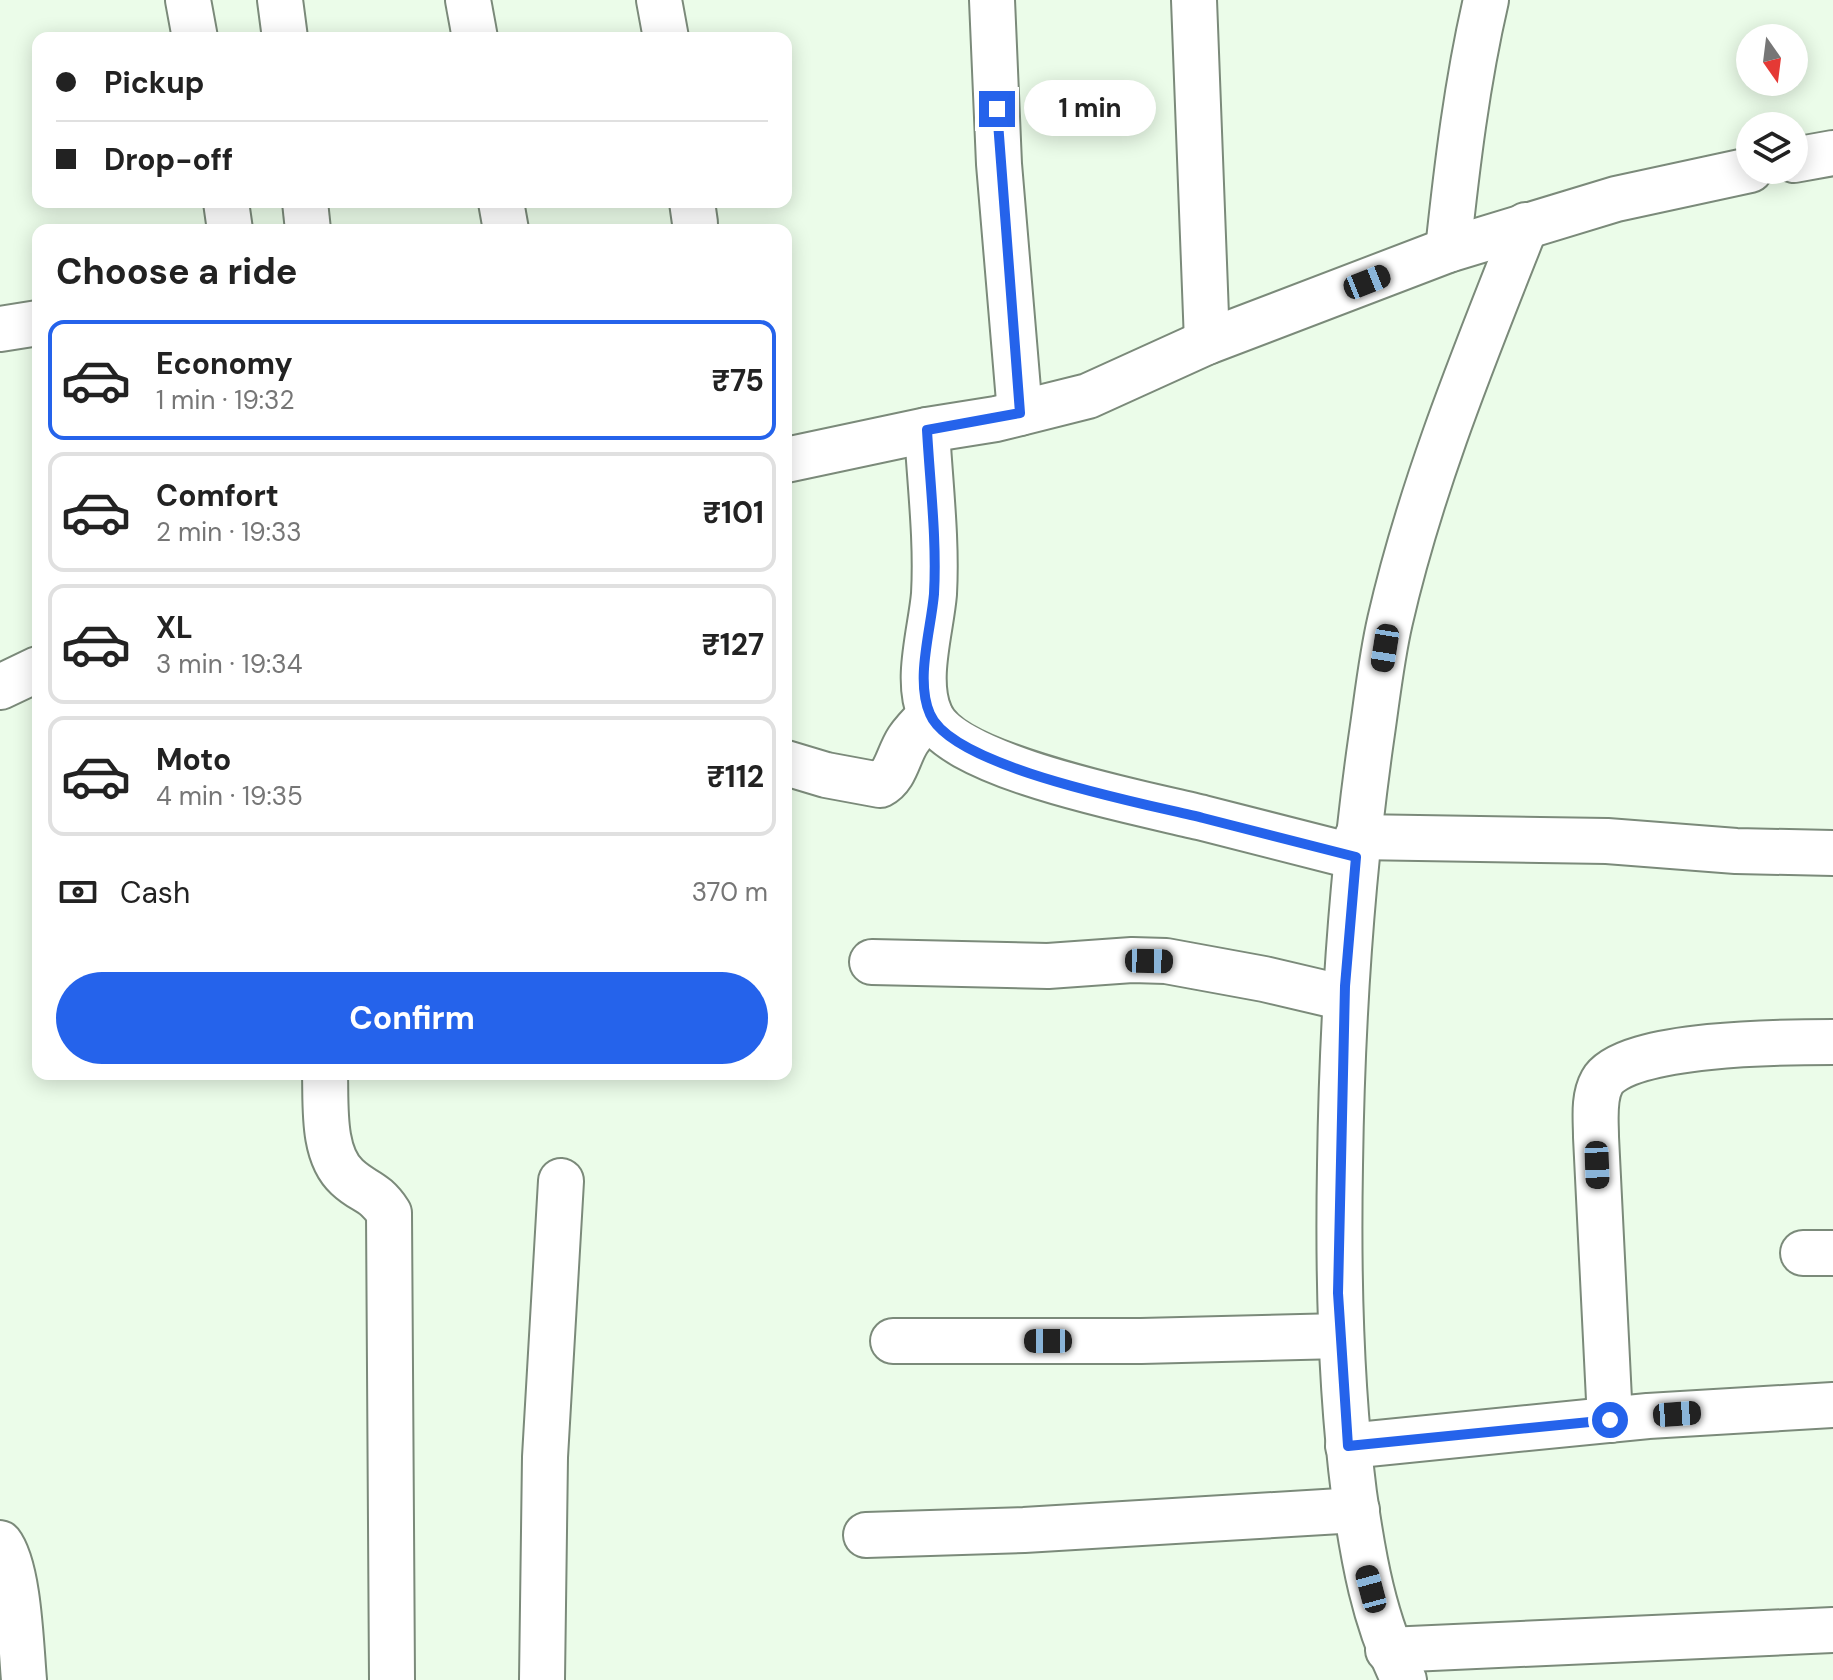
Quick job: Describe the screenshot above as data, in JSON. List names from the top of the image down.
{
  "north": "bottom",
  "page": {
    "banner": ["Pickup", "Drop-off"],
    "bubble": "1 min",
    "heading": "Choose a ride",
    "list": [
      {
        "name": "Economy",
        "note": "1 min · 19:32",
        "value": "₹75"
      },
      {
        "name": "Comfort",
        "note": "2 min · 19:33",
        "value": "₹101"
      },
      {
        "name": "XL",
        "note": "3 min · 19:34",
        "value": "₹127"
      },
      {
        "name": "Moto",
        "note": "4 min · 19:35",
        "value": "₹112"
      }
    ],
    "pay": ["Cash", "370 m"],
    "buttons": "Confirm"
  }
}
